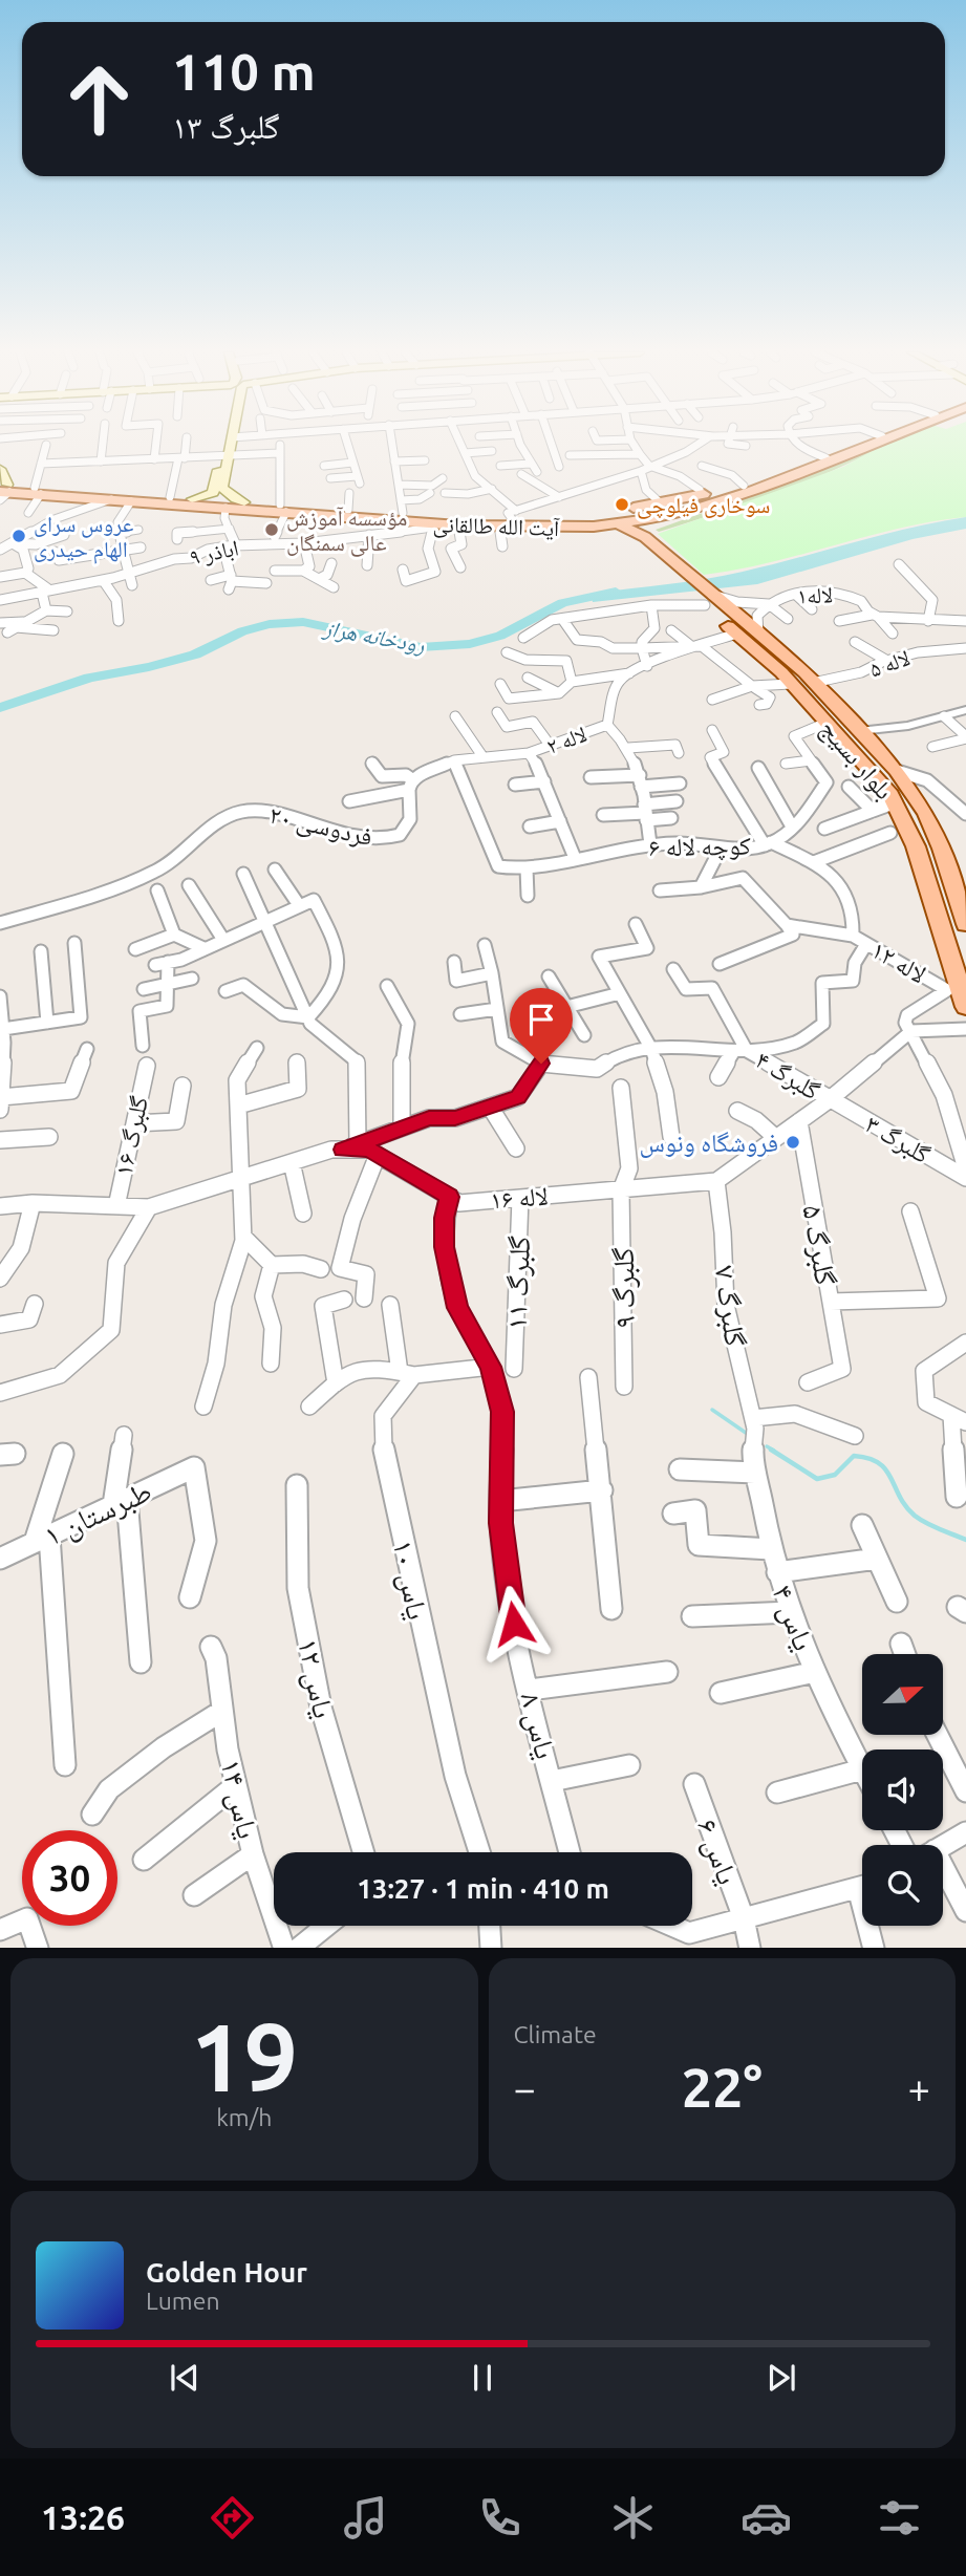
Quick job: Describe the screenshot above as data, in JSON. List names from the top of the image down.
{
  "streets": {
    "main road": ["آیت الله طالقانی", "بلوار بسیج"],
    "street": [
      "اباذر ۹",
      "لاله۱",
      "لاله ۵",
      "لاله ۲",
      "فردوسی ۲۰",
      "کوچه لاله ۶",
      "لاله ۱۲",
      "گلبرگ ۴",
      "گلبرگ ۱۶",
      "گلبرگ ۳",
      "لاله ۱۶",
      "گلبرگ ۵",
      "گلبرگ ۱۱",
      "گلبرگ ۹",
      "گلبرگ ۷",
      "طبرستان ۱",
      "یاس ۱۰",
      "یاس ۴",
      "یاس ۱۲",
      "یاس ۸",
      "یاس ۱۴",
      "یاس ۶"
    ]
  },
  "crossings": [
    ["آیت الله طالقانی", "اباذر ۹"],
    ["لاله۱", "بلوار بسیج"],
    ["لاله ۵", "بلوار بسیج"],
    ["لاله ۲", "فردوسی ۲۰"],
    ["بلوار بسیج", "کوچه لاله ۶"],
    ["کوچه لاله ۶", "لاله ۱۲"],
    ["گلبرگ ۴", "گلبرگ ۳"],
    ["گلبرگ ۱۶", "لاله ۱۶"],
    ["لاله ۱۶", "گلبرگ ۱۱"],
    ["لاله ۱۶", "گلبرگ ۹"],
    ["لاله ۱۶", "گلبرگ ۷"],
    ["لاله ۱۶", "یاس ۸"],
    ["گلبرگ ۷", "یاس ۴"]
  ],
  "water": ["رودخانه هراز"],
  "places": [
    "سوخاری فیلوچی",
    "مؤسسه آموزش عالی سمنگان",
    "عروس سرای الهام حیدری",
    "فروشگاه ونوس"
  ],
  "north": "right",
  "page": {
    "turn": ["110 m", "گلبرگ ۱۳"],
    "limit": "30",
    "trip": "13:27 · 1 min · 410 m",
    "tile": [
      ["19", "km/h"],
      "Climate"
    ],
    "heat": ["−", "22°", "+"],
    "song": ["Golden Hour", "Lumen"],
    "tabs": "13:26"
  }
}
